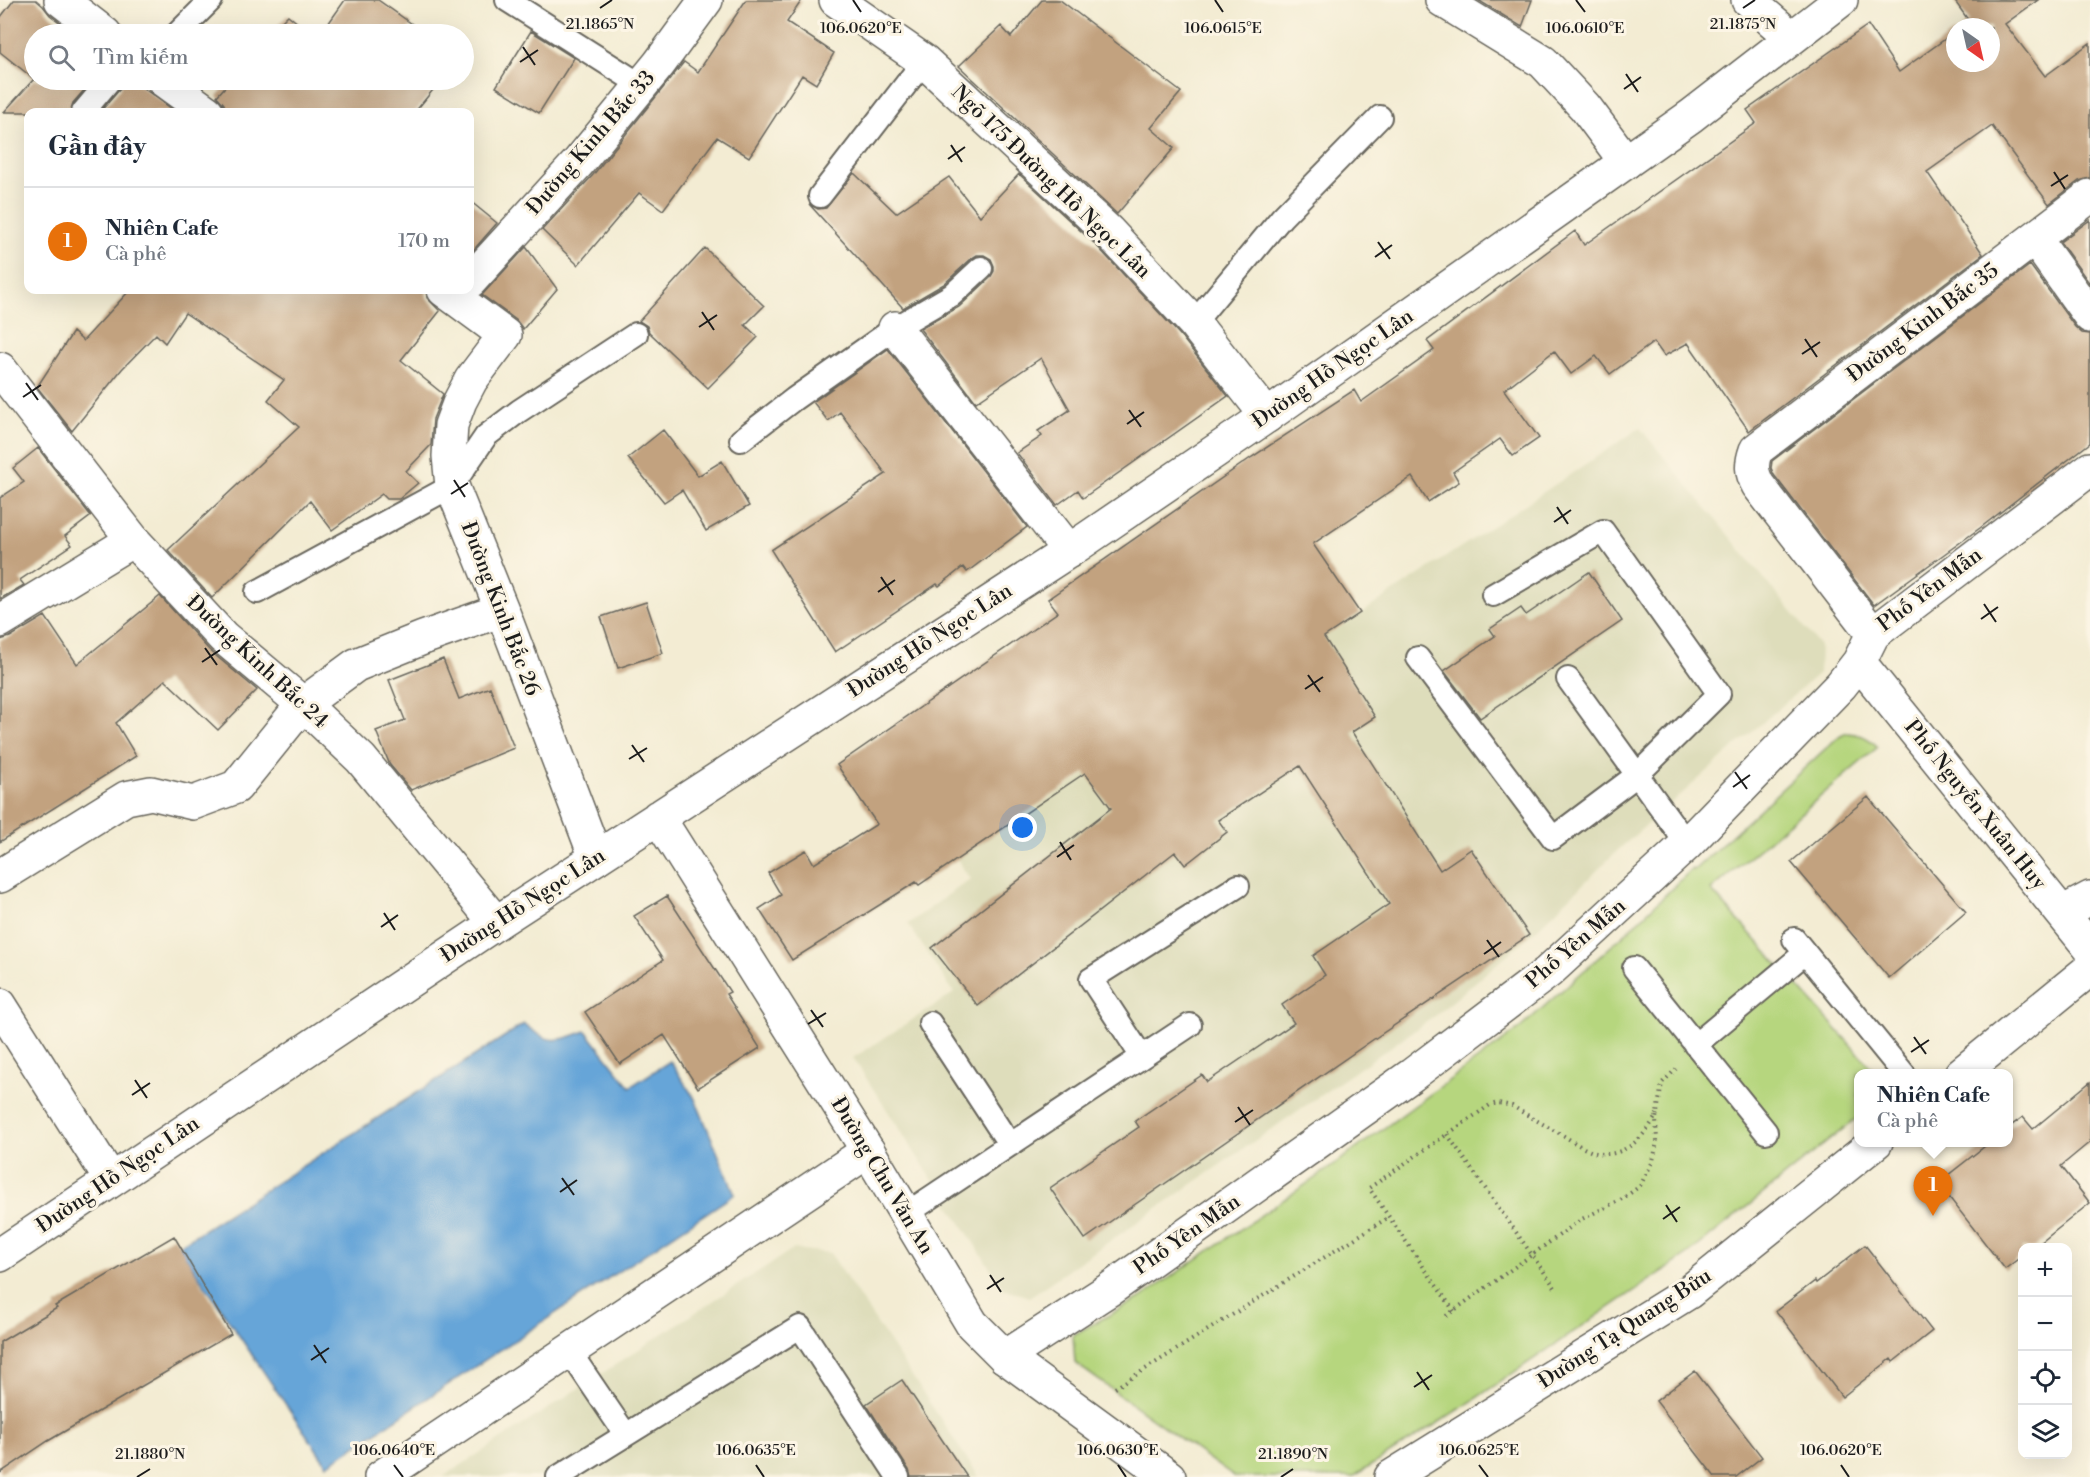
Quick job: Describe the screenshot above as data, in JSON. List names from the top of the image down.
{
  "streets": {
    "street": [
      "Đường Kinh Bắc 33",
      "Ngõ 175 Đường Hồ Ngọc Lân",
      "Đường Kinh Bắc 35",
      "Đường Hồ Ngọc Lân",
      "Phố Yên Mẫn",
      "Đường Kinh Bắc 26",
      "Đường Kinh Bắc 24",
      "Phố Nguyễn Xuân Huy",
      "Đường Chu Văn An",
      "Đường Tạ Quang Bửu"
    ]
  },
  "crossings": [
    ["Ngõ 175 Đường Hồ Ngọc Lân", "Đường Hồ Ngọc Lân"],
    ["Đường Kinh Bắc 35", "Phố Nguyễn Xuân Huy"],
    ["Đường Hồ Ngọc Lân", "Đường Kinh Bắc 26"],
    ["Đường Hồ Ngọc Lân", "Đường Kinh Bắc 24"],
    ["Đường Hồ Ngọc Lân", "Đường Chu Văn An"],
    ["Phố Yên Mẫn", "Phố Nguyễn Xuân Huy"],
    ["Phố Yên Mẫn", "Đường Chu Văn An"]
  ],
  "north": "bottom right",
  "page": {
    "search": "Tìm kiếm",
    "heading": "Gần đây",
    "list": [
      {
        "mark": "1",
        "name": "Nhiên Cafe",
        "note": "Cà phê",
        "value": "170 m"
      }
    ],
    "popup": ["Nhiên Cafe", "Cà phê"],
    "pins": "1",
    "map_buttons": ["+", "−"]
  },
  "coordinates": [
    "21.1865°N",
    "21.1875°N",
    "106.0620°E",
    "106.0615°E",
    "106.0610°E",
    "106.0640°E",
    "106.0635°E",
    "106.0630°E",
    "106.0625°E",
    "21.1880°N",
    "21.1890°N"
  ]
}
